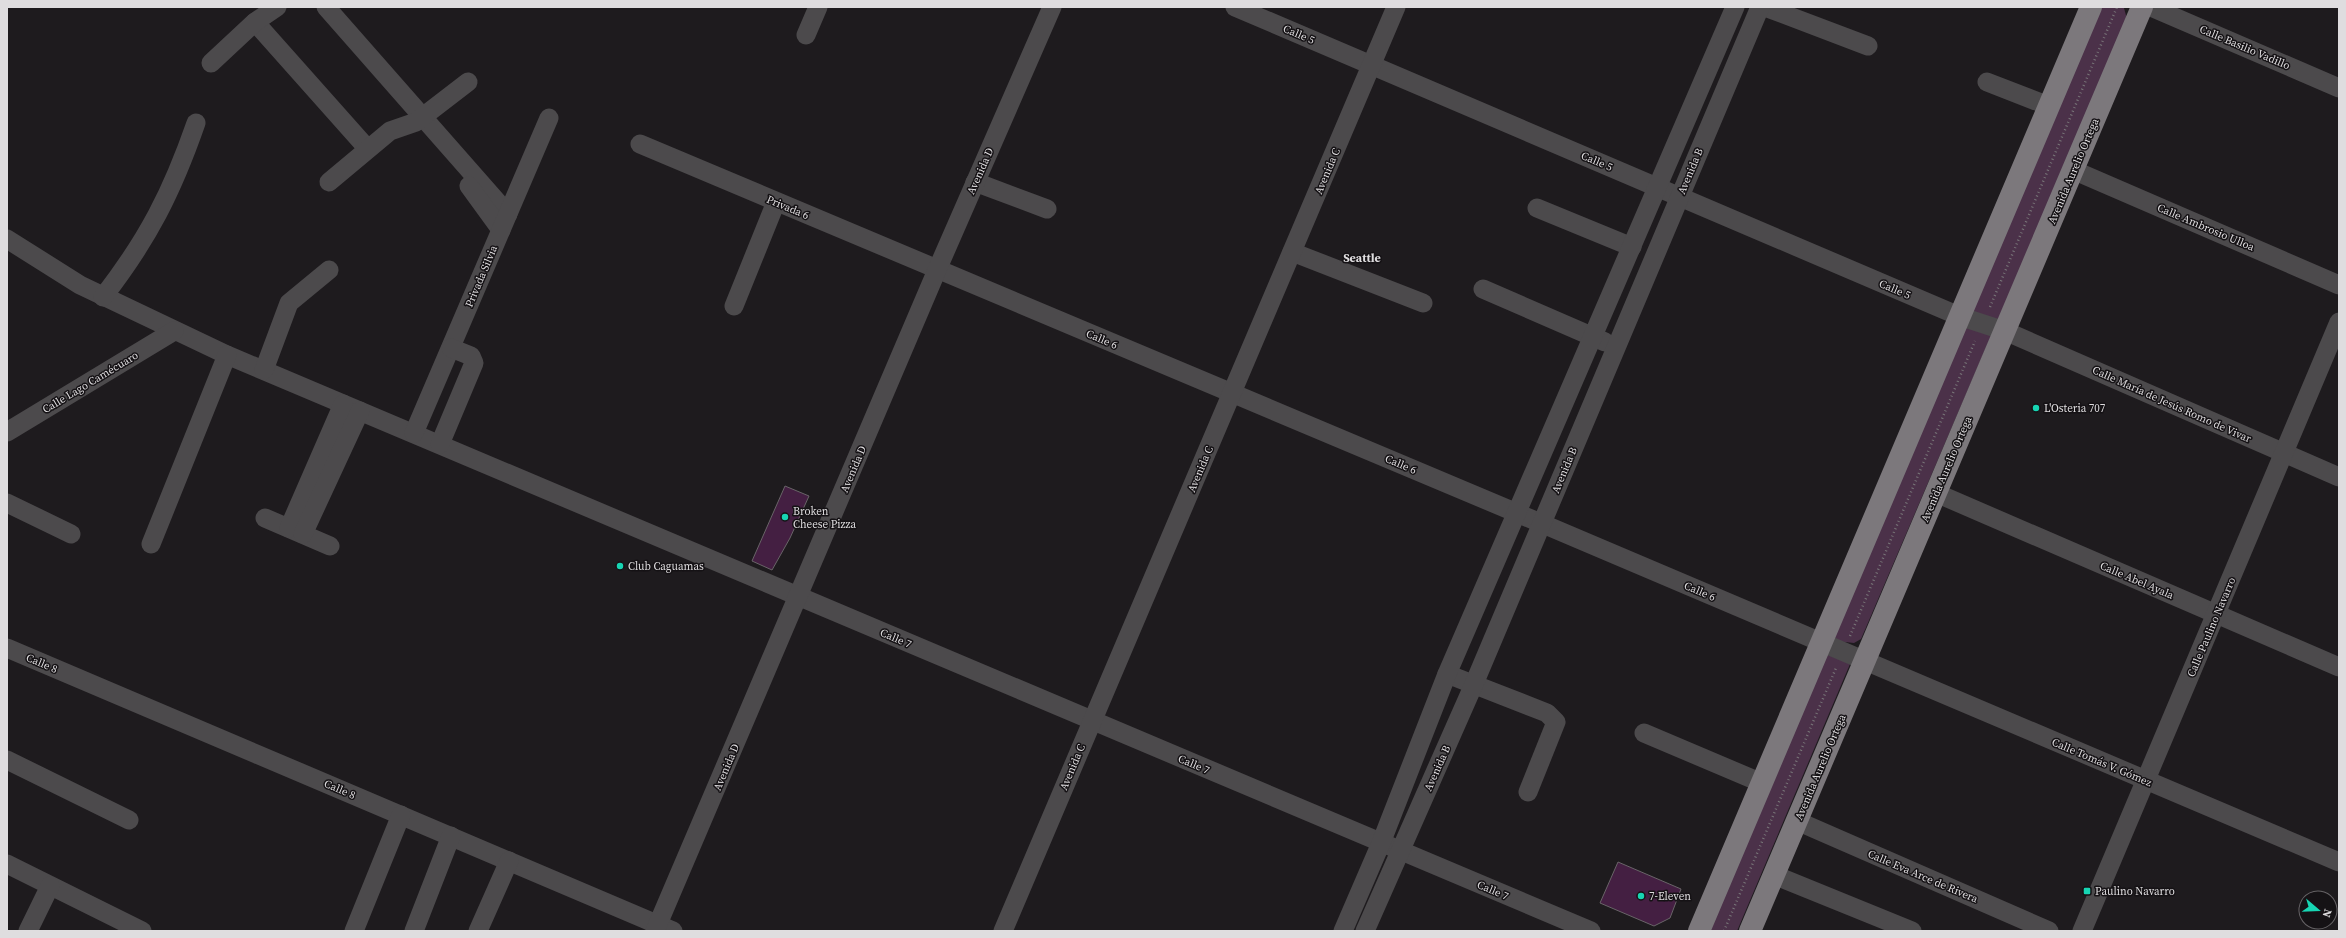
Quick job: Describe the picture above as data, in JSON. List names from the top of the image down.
{
  "streets": {
    "main road": ["Avenida Aurelio Ortega"],
    "street": [
      "Calle 5",
      "Calle Basilio Vadillo",
      "Avenida D",
      "Avenida C",
      "Avenida B",
      "Privada 6",
      "Calle Ambrosio Ulloa",
      "Privada Silvia",
      "Calle 6",
      "Calle Lago Camécuaro",
      "Calle María de Jesús Romo de Vivar",
      "Calle Abel Ayala",
      "Calle Paulino Navarro",
      "Calle 7",
      "Calle 8",
      "Calle Tomás V. Gómez",
      "Calle Eva Arce de Rivera"
    ]
  },
  "crossings": [
    ["Calle 5", "Avenida C"],
    ["Calle 5", "Avenida B"],
    ["Calle 5", "Calle María de Jesús Romo de Vivar"],
    ["Avenida D", "Privada 6"],
    ["Avenida D", "Calle 6"],
    ["Avenida D", "Calle 7"],
    ["Avenida D", "Calle 8"],
    ["Avenida C", "Calle 6"],
    ["Avenida C", "Calle 7"],
    ["Avenida B", "Calle 6"],
    ["Avenida B", "Calle 7"],
    ["Avenida Aurelio Ortega", "Calle Ambrosio Ulloa"],
    ["Avenida Aurelio Ortega", "Calle 6"],
    ["Avenida Aurelio Ortega", "Calle María de Jesús Romo de Vivar"],
    ["Avenida Aurelio Ortega", "Calle Abel Ayala"],
    ["Avenida Aurelio Ortega", "Calle Tomás V. Gómez"],
    ["Avenida Aurelio Ortega", "Calle Eva Arce de Rivera"],
    ["Privada 6", "Calle 6"],
    ["Privada Silvia", "Calle 7"],
    ["Calle 6", "Calle Tomás V. Gómez"],
    ["Calle Lago Camécuaro", "Calle 7"],
    ["Calle María de Jesús Romo de Vivar", "Calle Paulino Navarro"],
    ["Calle Abel Ayala", "Calle Paulino Navarro"],
    ["Calle Paulino Navarro", "Calle Tomás V. Gómez"]
  ],
  "districts": ["Seattle"],
  "places": {
    "other": [
      "L'Osteria 707",
      "Broken Cheese Pizza",
      "Club Caguamas",
      "7-Eleven"
    ],
    "transit": ["Paulino Navarro"]
  },
  "north": "right"
}
